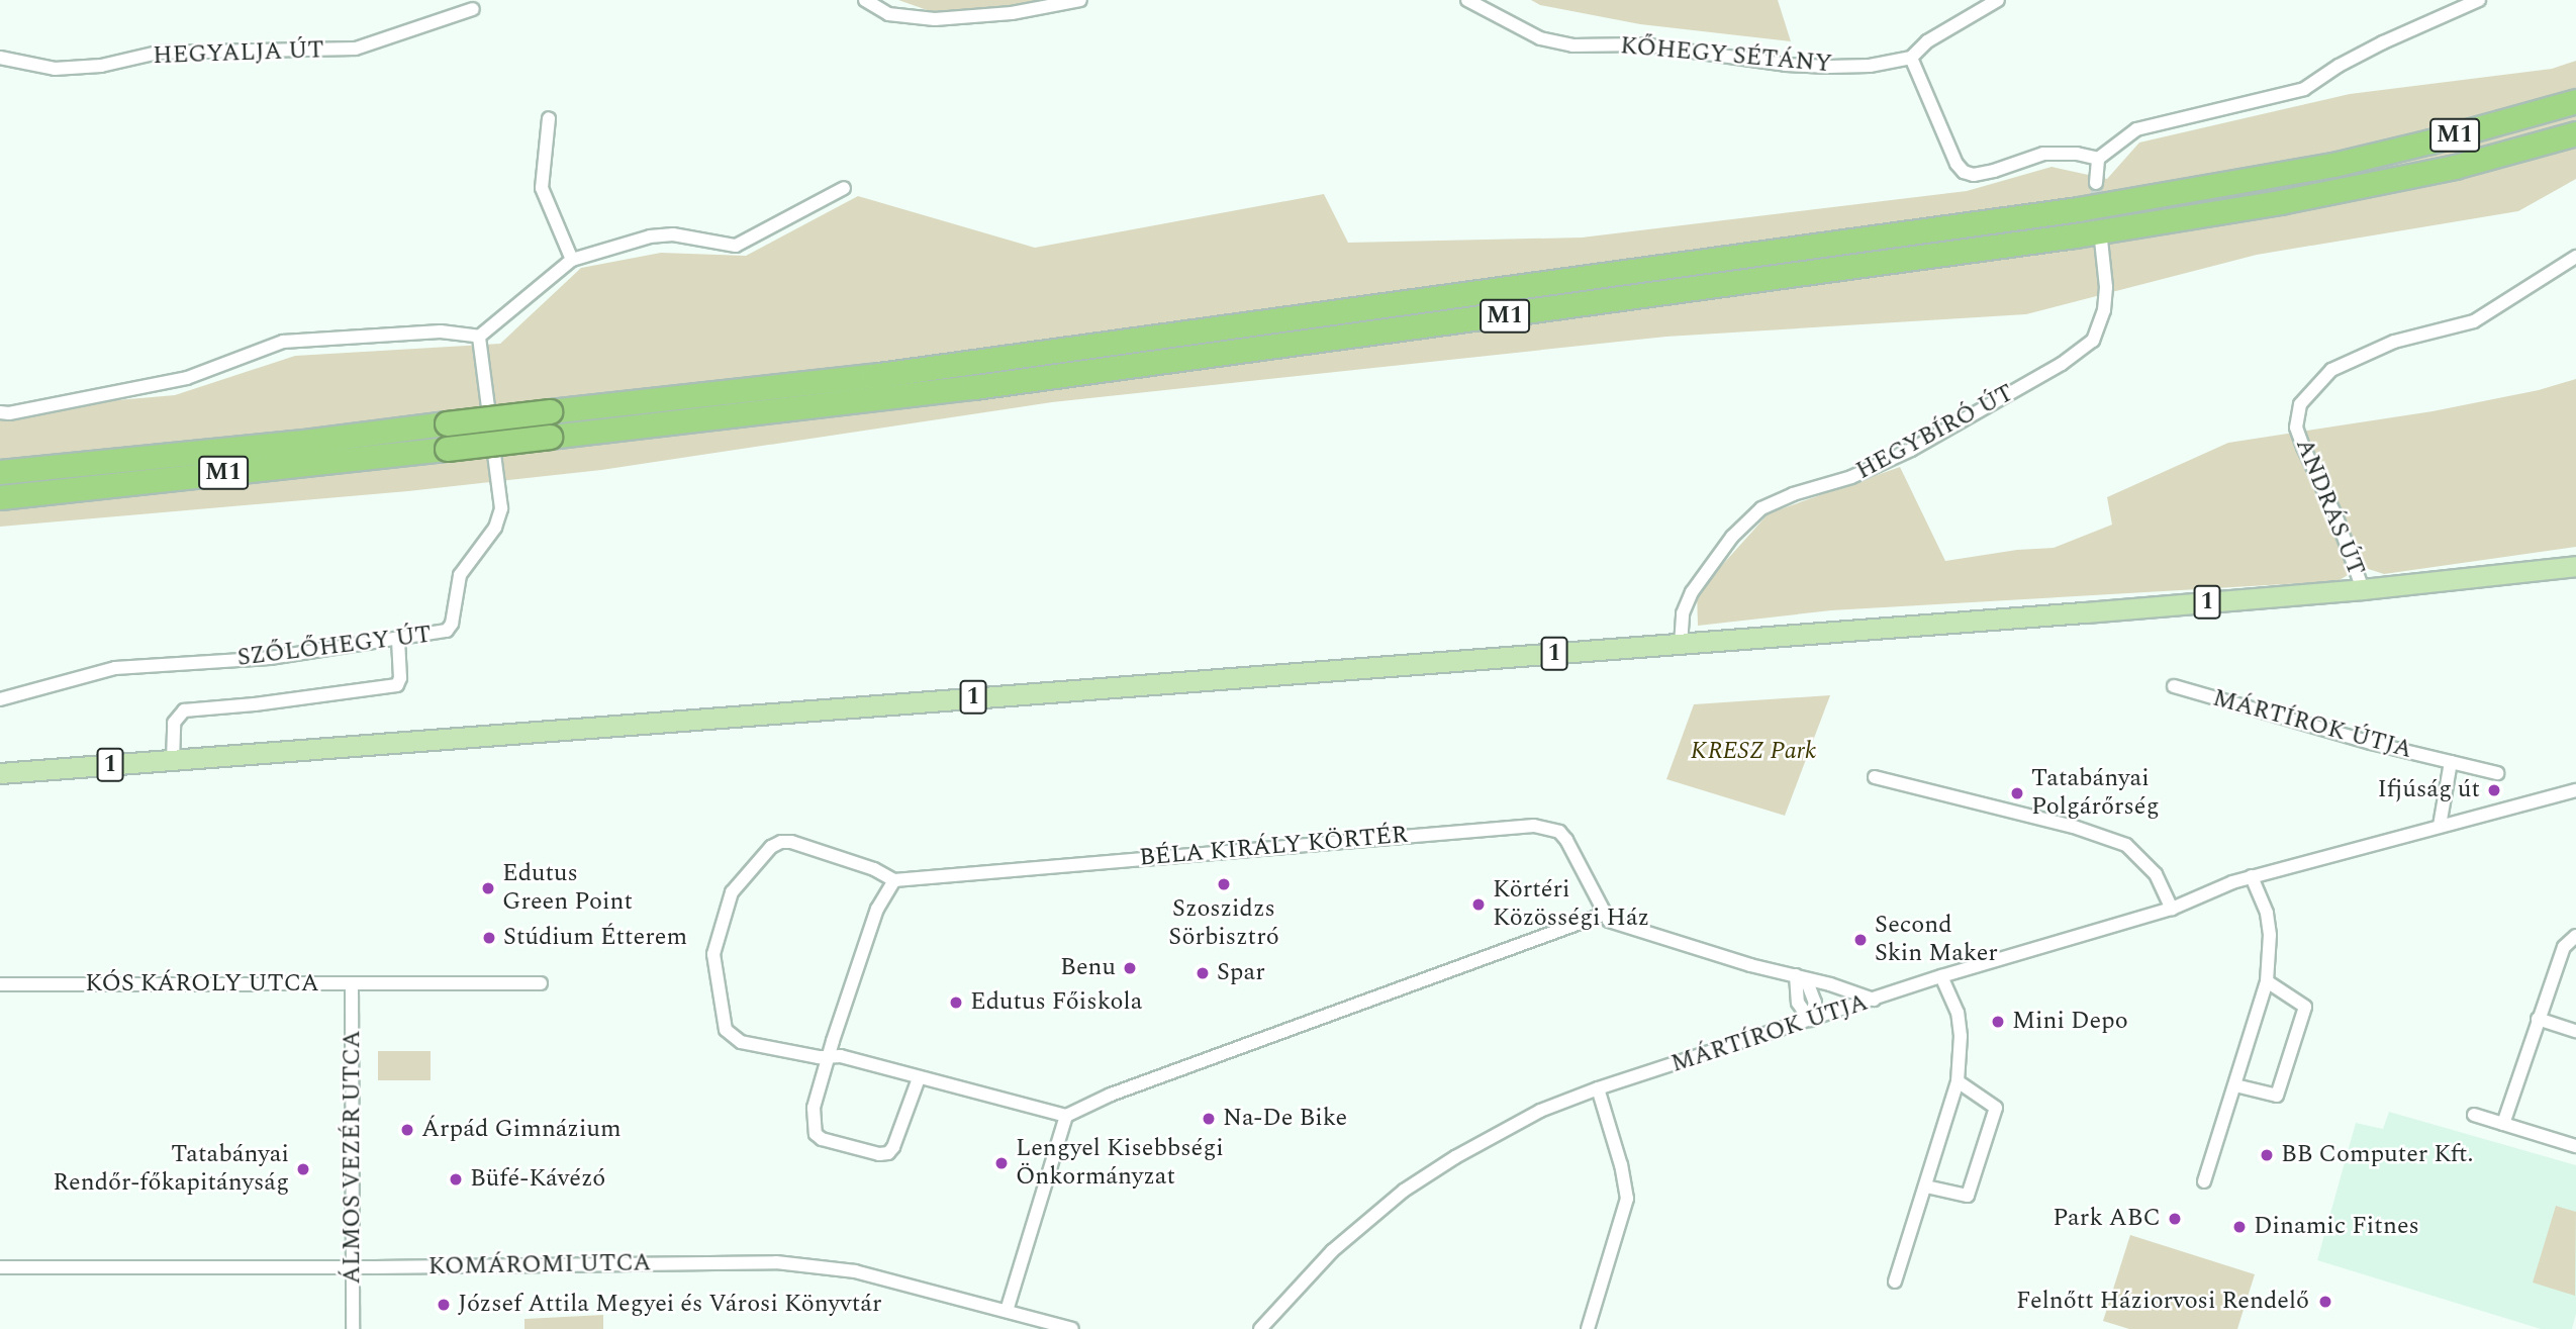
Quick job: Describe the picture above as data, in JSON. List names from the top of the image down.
{
  "streets": {
    "highway": ["M1"],
    "main road": ["1"],
    "street": [
      "HEGYALJA ÚT",
      "KŐHEGY SÉTÁNY",
      "HEGYBÍRÓ ÚT",
      "ANDRÁS ÚT",
      "SZŐLŐHEGY ÚT",
      "MÁRTÍROK ÚTJA",
      "BÉLA KIRÁLY KÖRTÉR",
      "KÓS KÁROLY UTCA",
      "ÁLMOS VEZÉR UTCA",
      "KOMÁROMI UTCA"
    ]
  },
  "crossings": [
    ["HEGYBÍRÓ ÚT", "1"],
    ["ANDRÁS ÚT", "1"],
    ["KÓS KÁROLY UTCA", "ÁLMOS VEZÉR UTCA"],
    ["ÁLMOS VEZÉR UTCA", "KOMÁROMI UTCA"]
  ],
  "parks": ["KRESZ Park"],
  "places": [
    "Ifjúság út",
    "Tatabányai Polgárőrség",
    "Szoszidzs Sörbisztró",
    "Edutus Green Point",
    "Körtéri Közösségi Ház",
    "Stúdium Étterem",
    "Second Skin Maker",
    "Benu",
    "Spar",
    "Edutus Főiskola",
    "Mini Depo",
    "Na-De Bike",
    "Árpád Gimnázium",
    "BB Computer Kft.",
    "Lengyel Kisebbségi Önkormányzat",
    "Tatabányai Rendőr-főkapitányság",
    "Büfé-Kávézó",
    "Park ABC",
    "Dinamic Fitnes",
    "Felnőtt Háziorvosi Rendelő",
    "József Attila Megyei és Városi Könyvtár"
  ]
}
